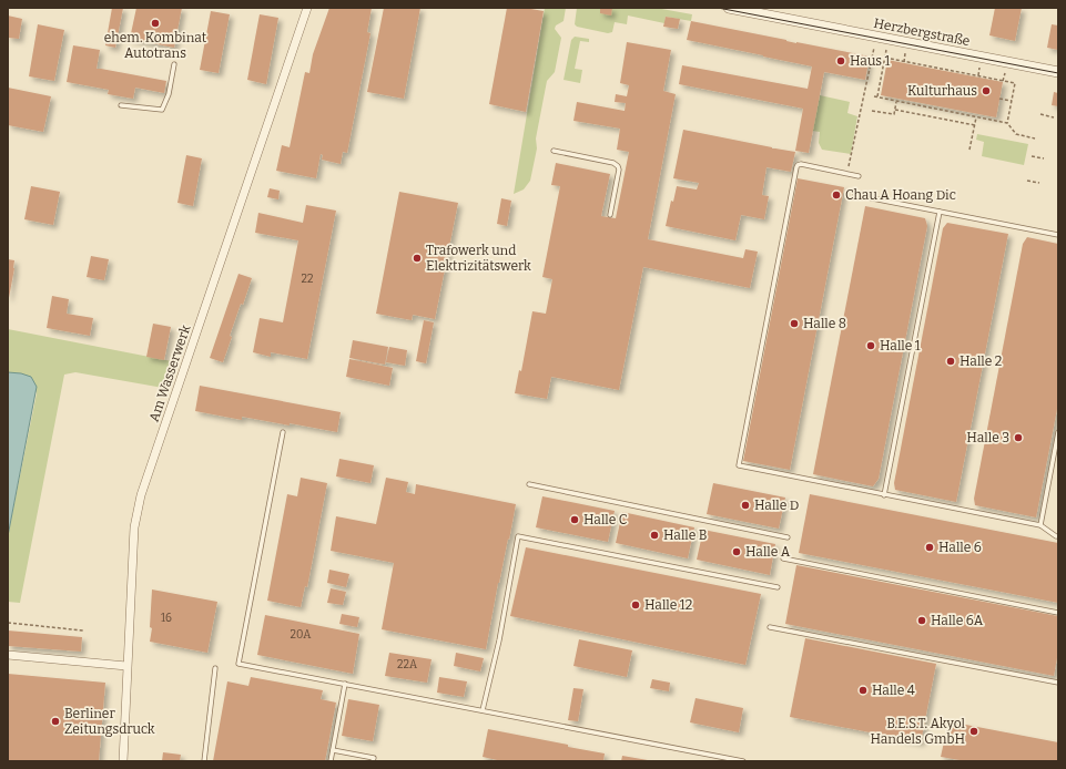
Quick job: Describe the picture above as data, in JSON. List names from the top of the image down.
{
  "streets": {
    "street": ["Herzbergstraße", "Am Wasserwerk"]
  },
  "places": [
    "ehem. Kombinat Autotrans",
    "Haus 1",
    "Kulturhaus",
    "Chau A Hoang Dic",
    "Trafowerk und Elektrizitätswerk",
    "Halle 8",
    "Halle 1",
    "Halle 2",
    "Halle 3",
    "Halle D",
    "Halle C",
    "Halle B",
    "Halle 6",
    "Halle A",
    "Halle 12",
    "Halle 6A",
    "Halle 4",
    "Berliner Zeitungsdruck",
    "B.E.S.T. Akyol Handels GmbH"
  ],
  "house_numbers": [
    "22",
    "16",
    "20A",
    "22A"
  ]
}
